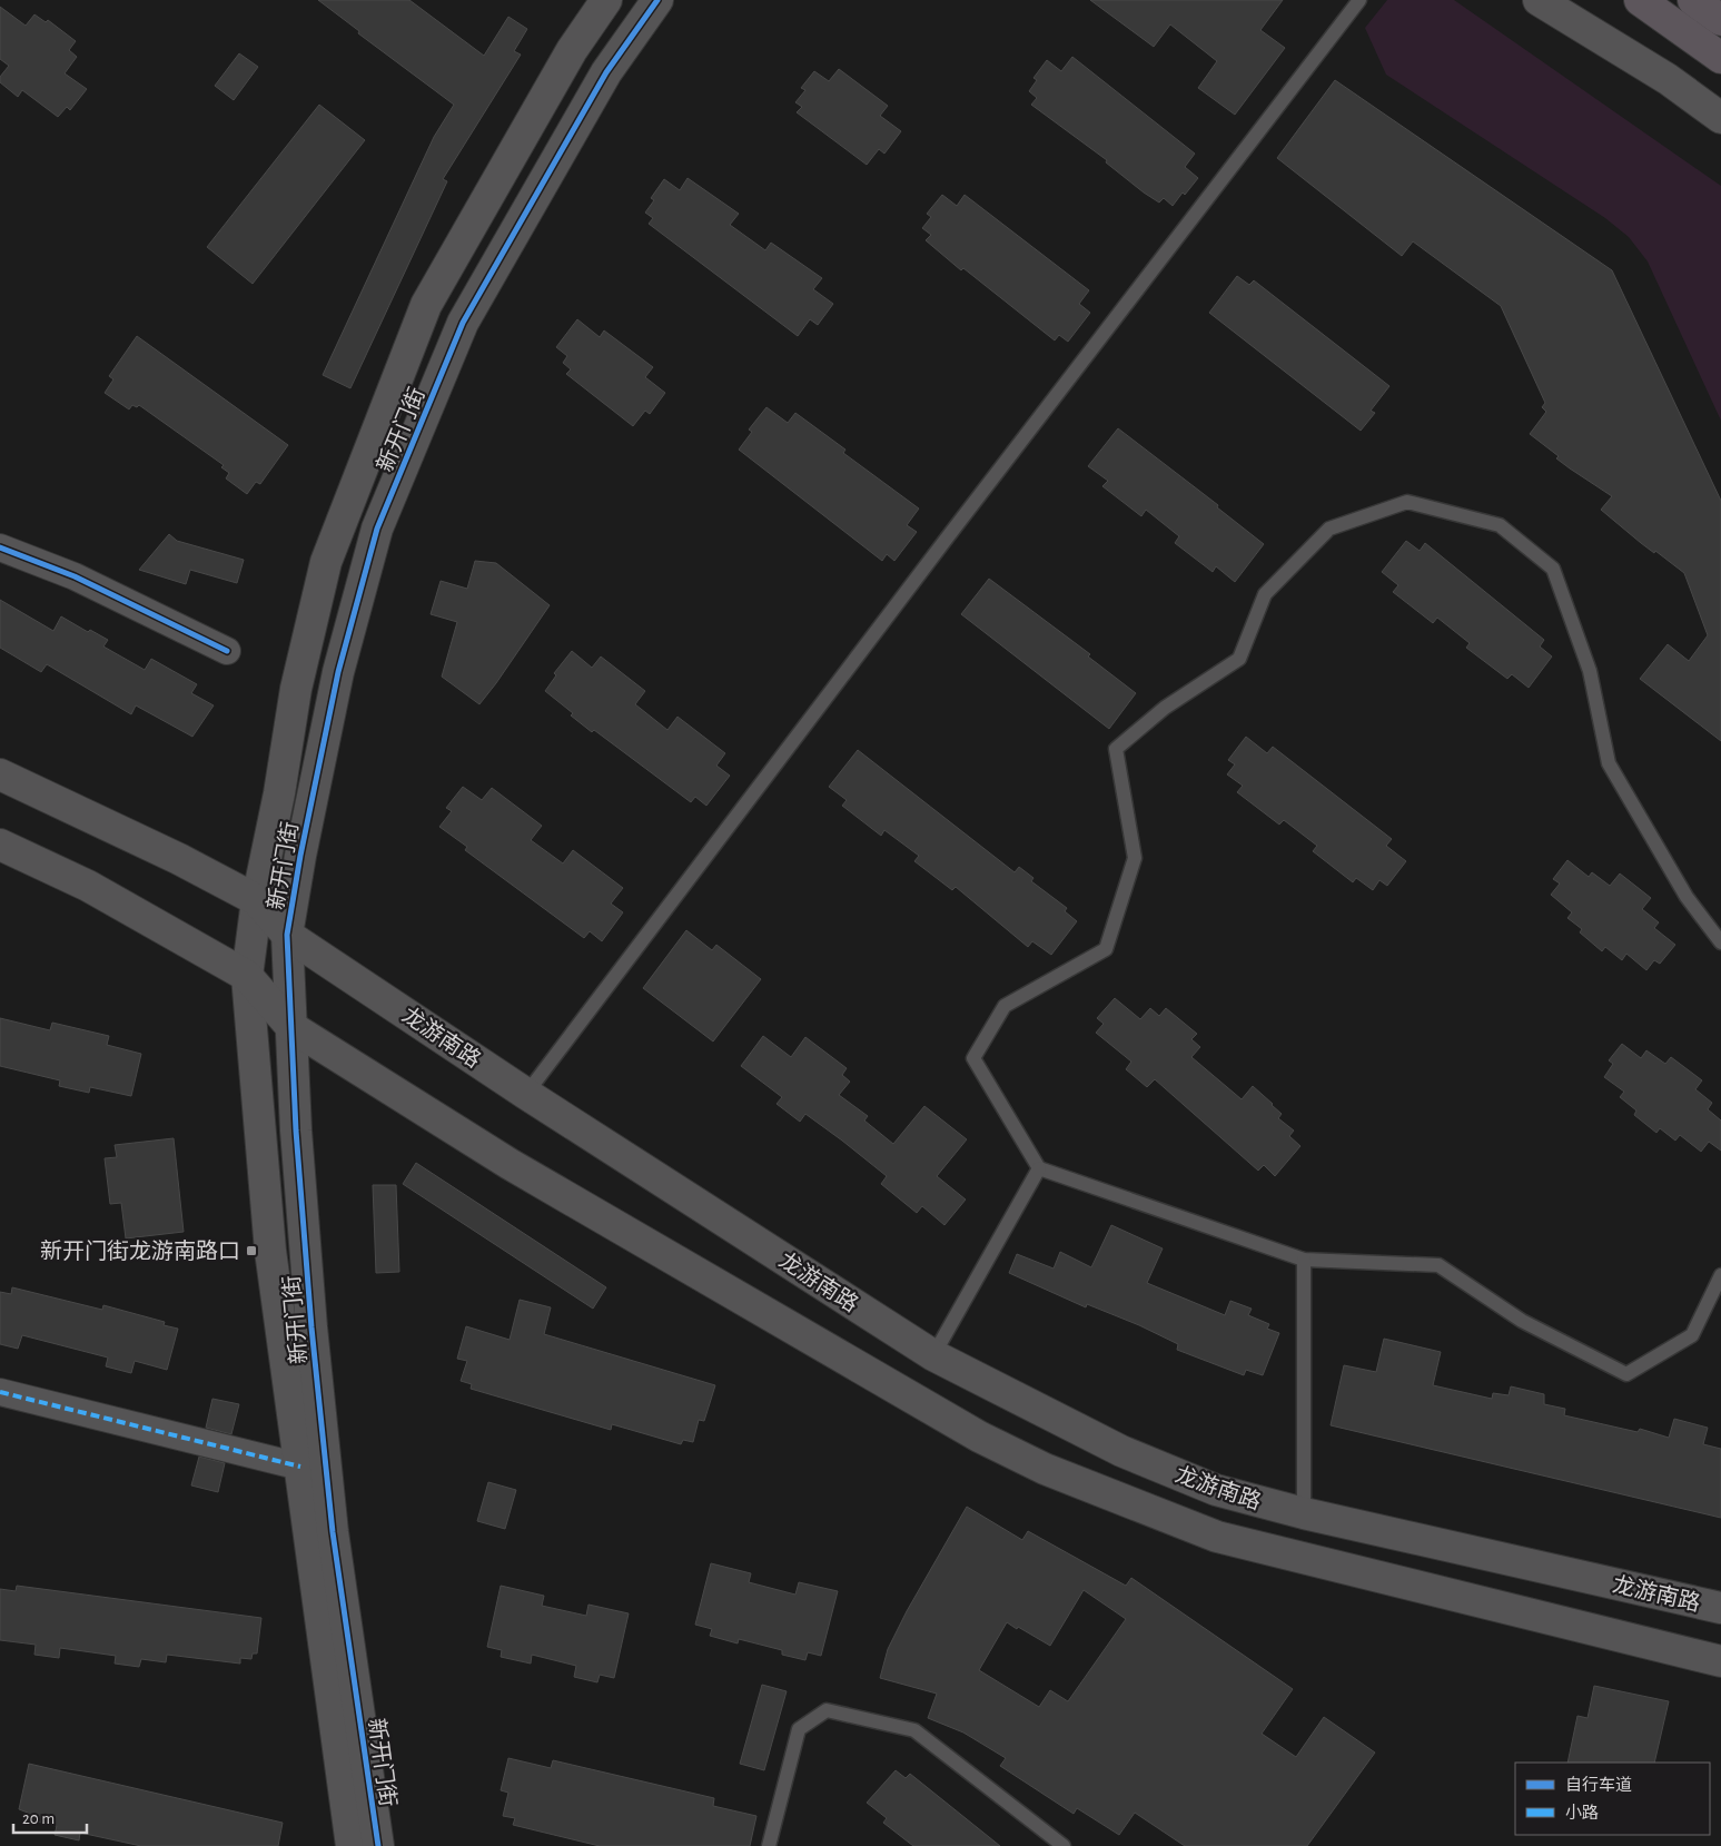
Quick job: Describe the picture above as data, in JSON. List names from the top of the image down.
{
  "streets": {
    "main road": ["新开门街", "龙游南路"]
  },
  "crossings": [
    ["新开门街", "龙游南路"]
  ],
  "places": {
    "transit": ["新开门街龙游南路口"]
  },
  "legend": ["自行车道", "小路"],
  "scale_bar": "20 m"
}
